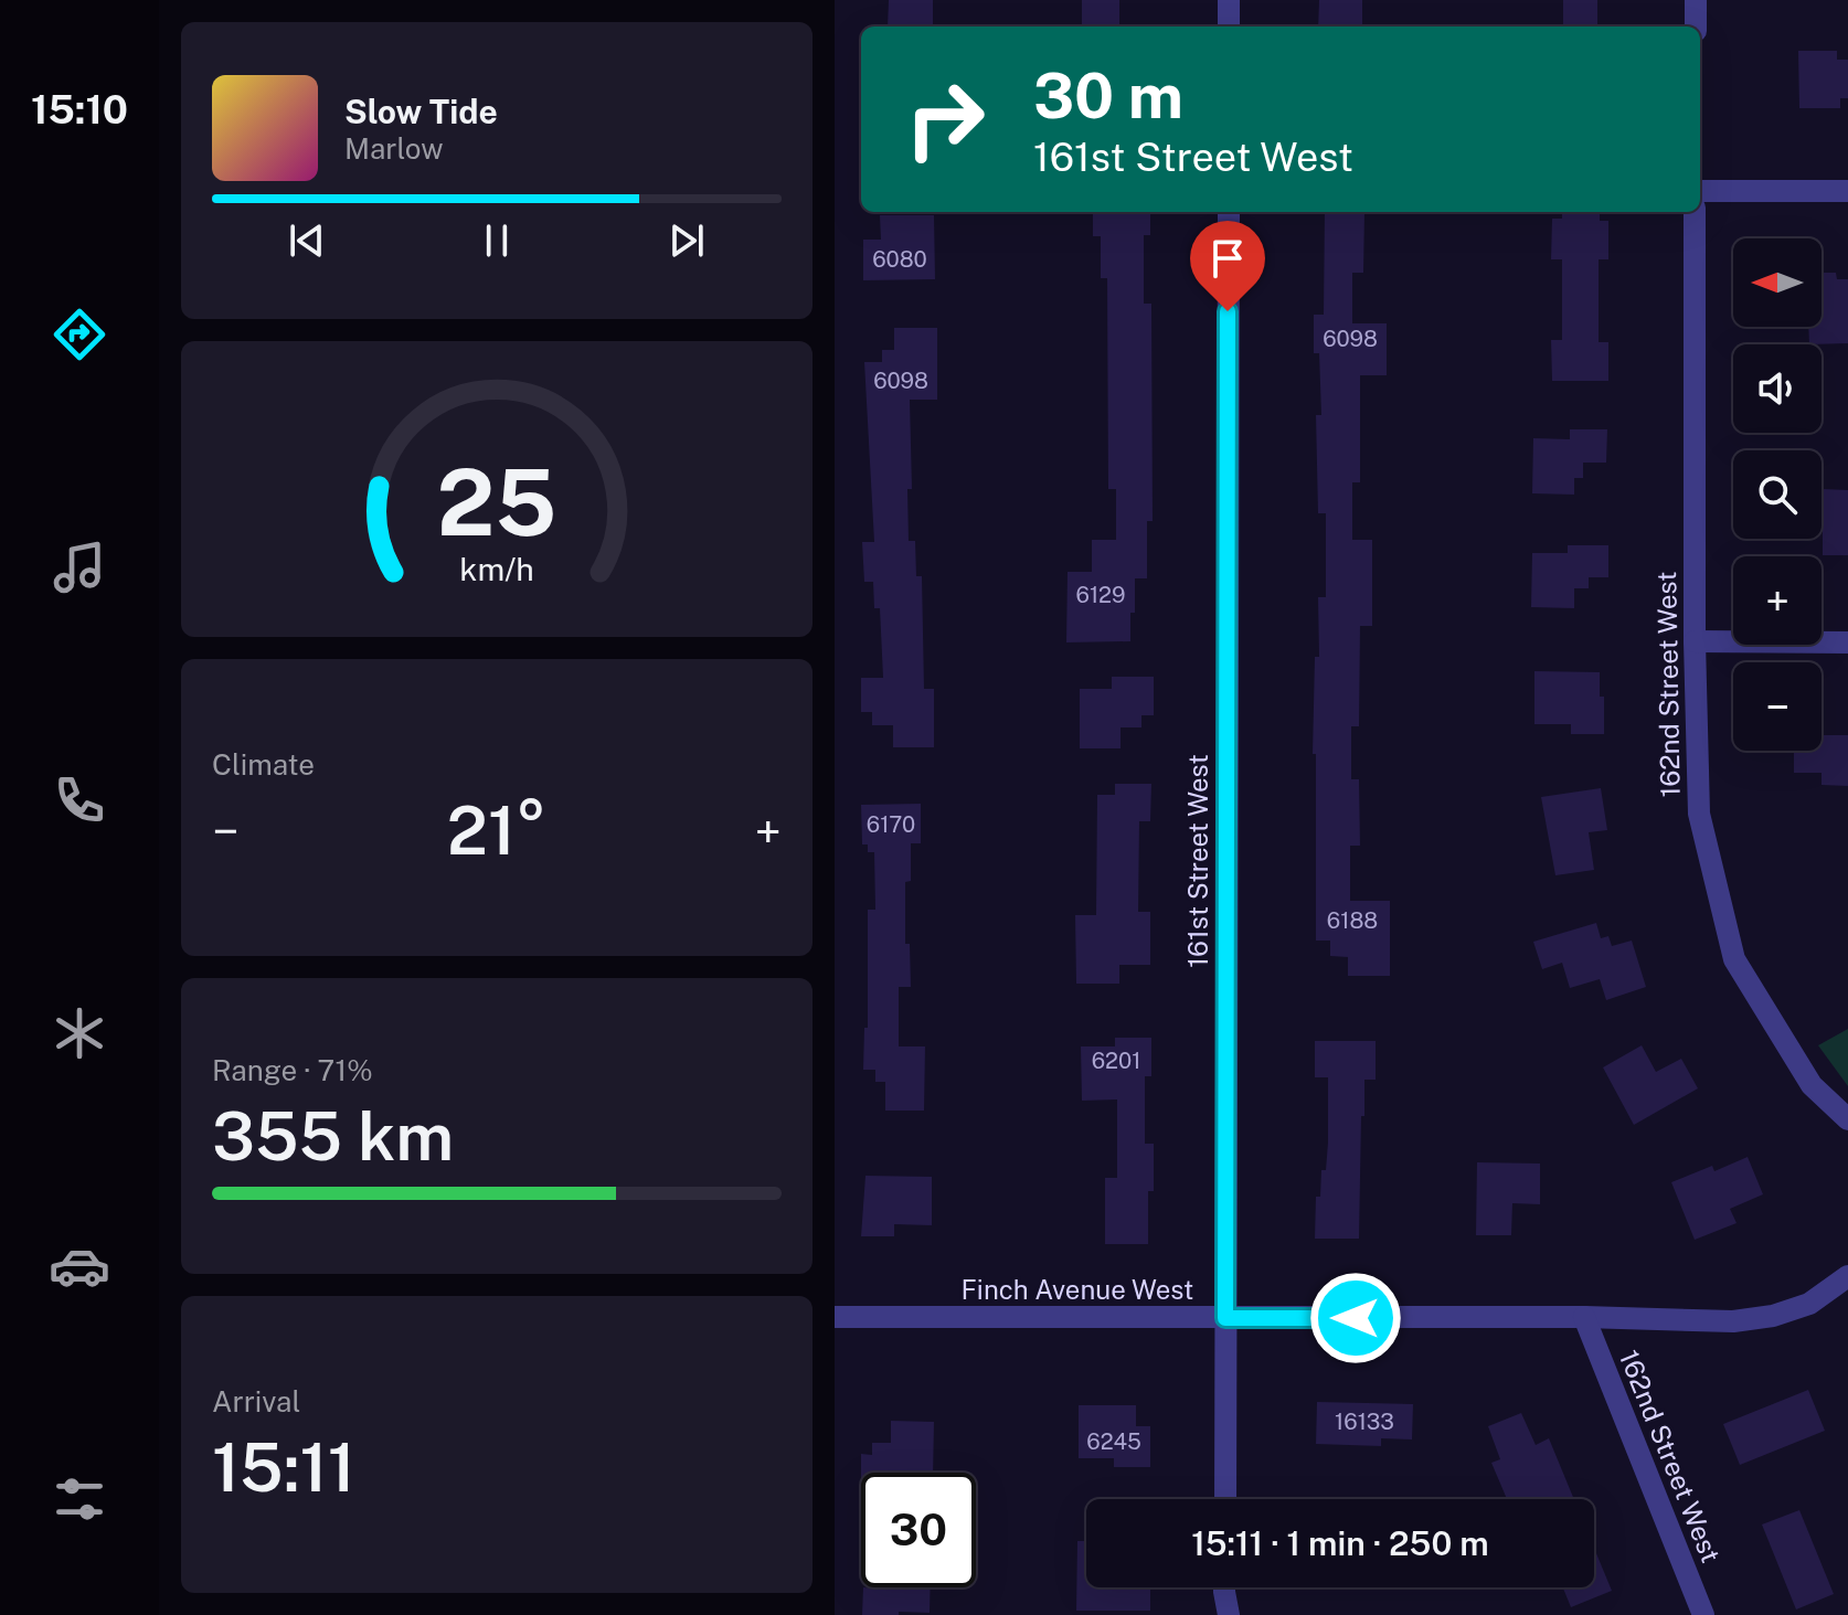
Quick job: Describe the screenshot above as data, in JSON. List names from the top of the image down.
{
  "streets": {
    "street": ["162nd Street West", "161st Street West", "Finch Avenue West"]
  },
  "crossings": [
    ["162nd Street West", "Finch Avenue West"],
    ["161st Street West", "Finch Avenue West"]
  ],
  "house_numbers": [
    "6080",
    "6098",
    "6098",
    "6129",
    "6170",
    "6188",
    "6201",
    "16133",
    "6245"
  ],
  "north": "left",
  "page": {
    "tabs": "15:10",
    "turn": ["30 m", "161st Street West"],
    "song": ["Slow Tide", "Marlow"],
    "map_buttons": ["+", "−"],
    "tile": [
      "Climate",
      ["Range · 71%", "355 km"],
      ["Arrival", "15:11"]
    ],
    "heat": ["−", "21°", "+"],
    "limit": "30",
    "trip": "15:11 · 1 min · 250 m",
    "gauge": ["25", "km/h"]
  }
}
